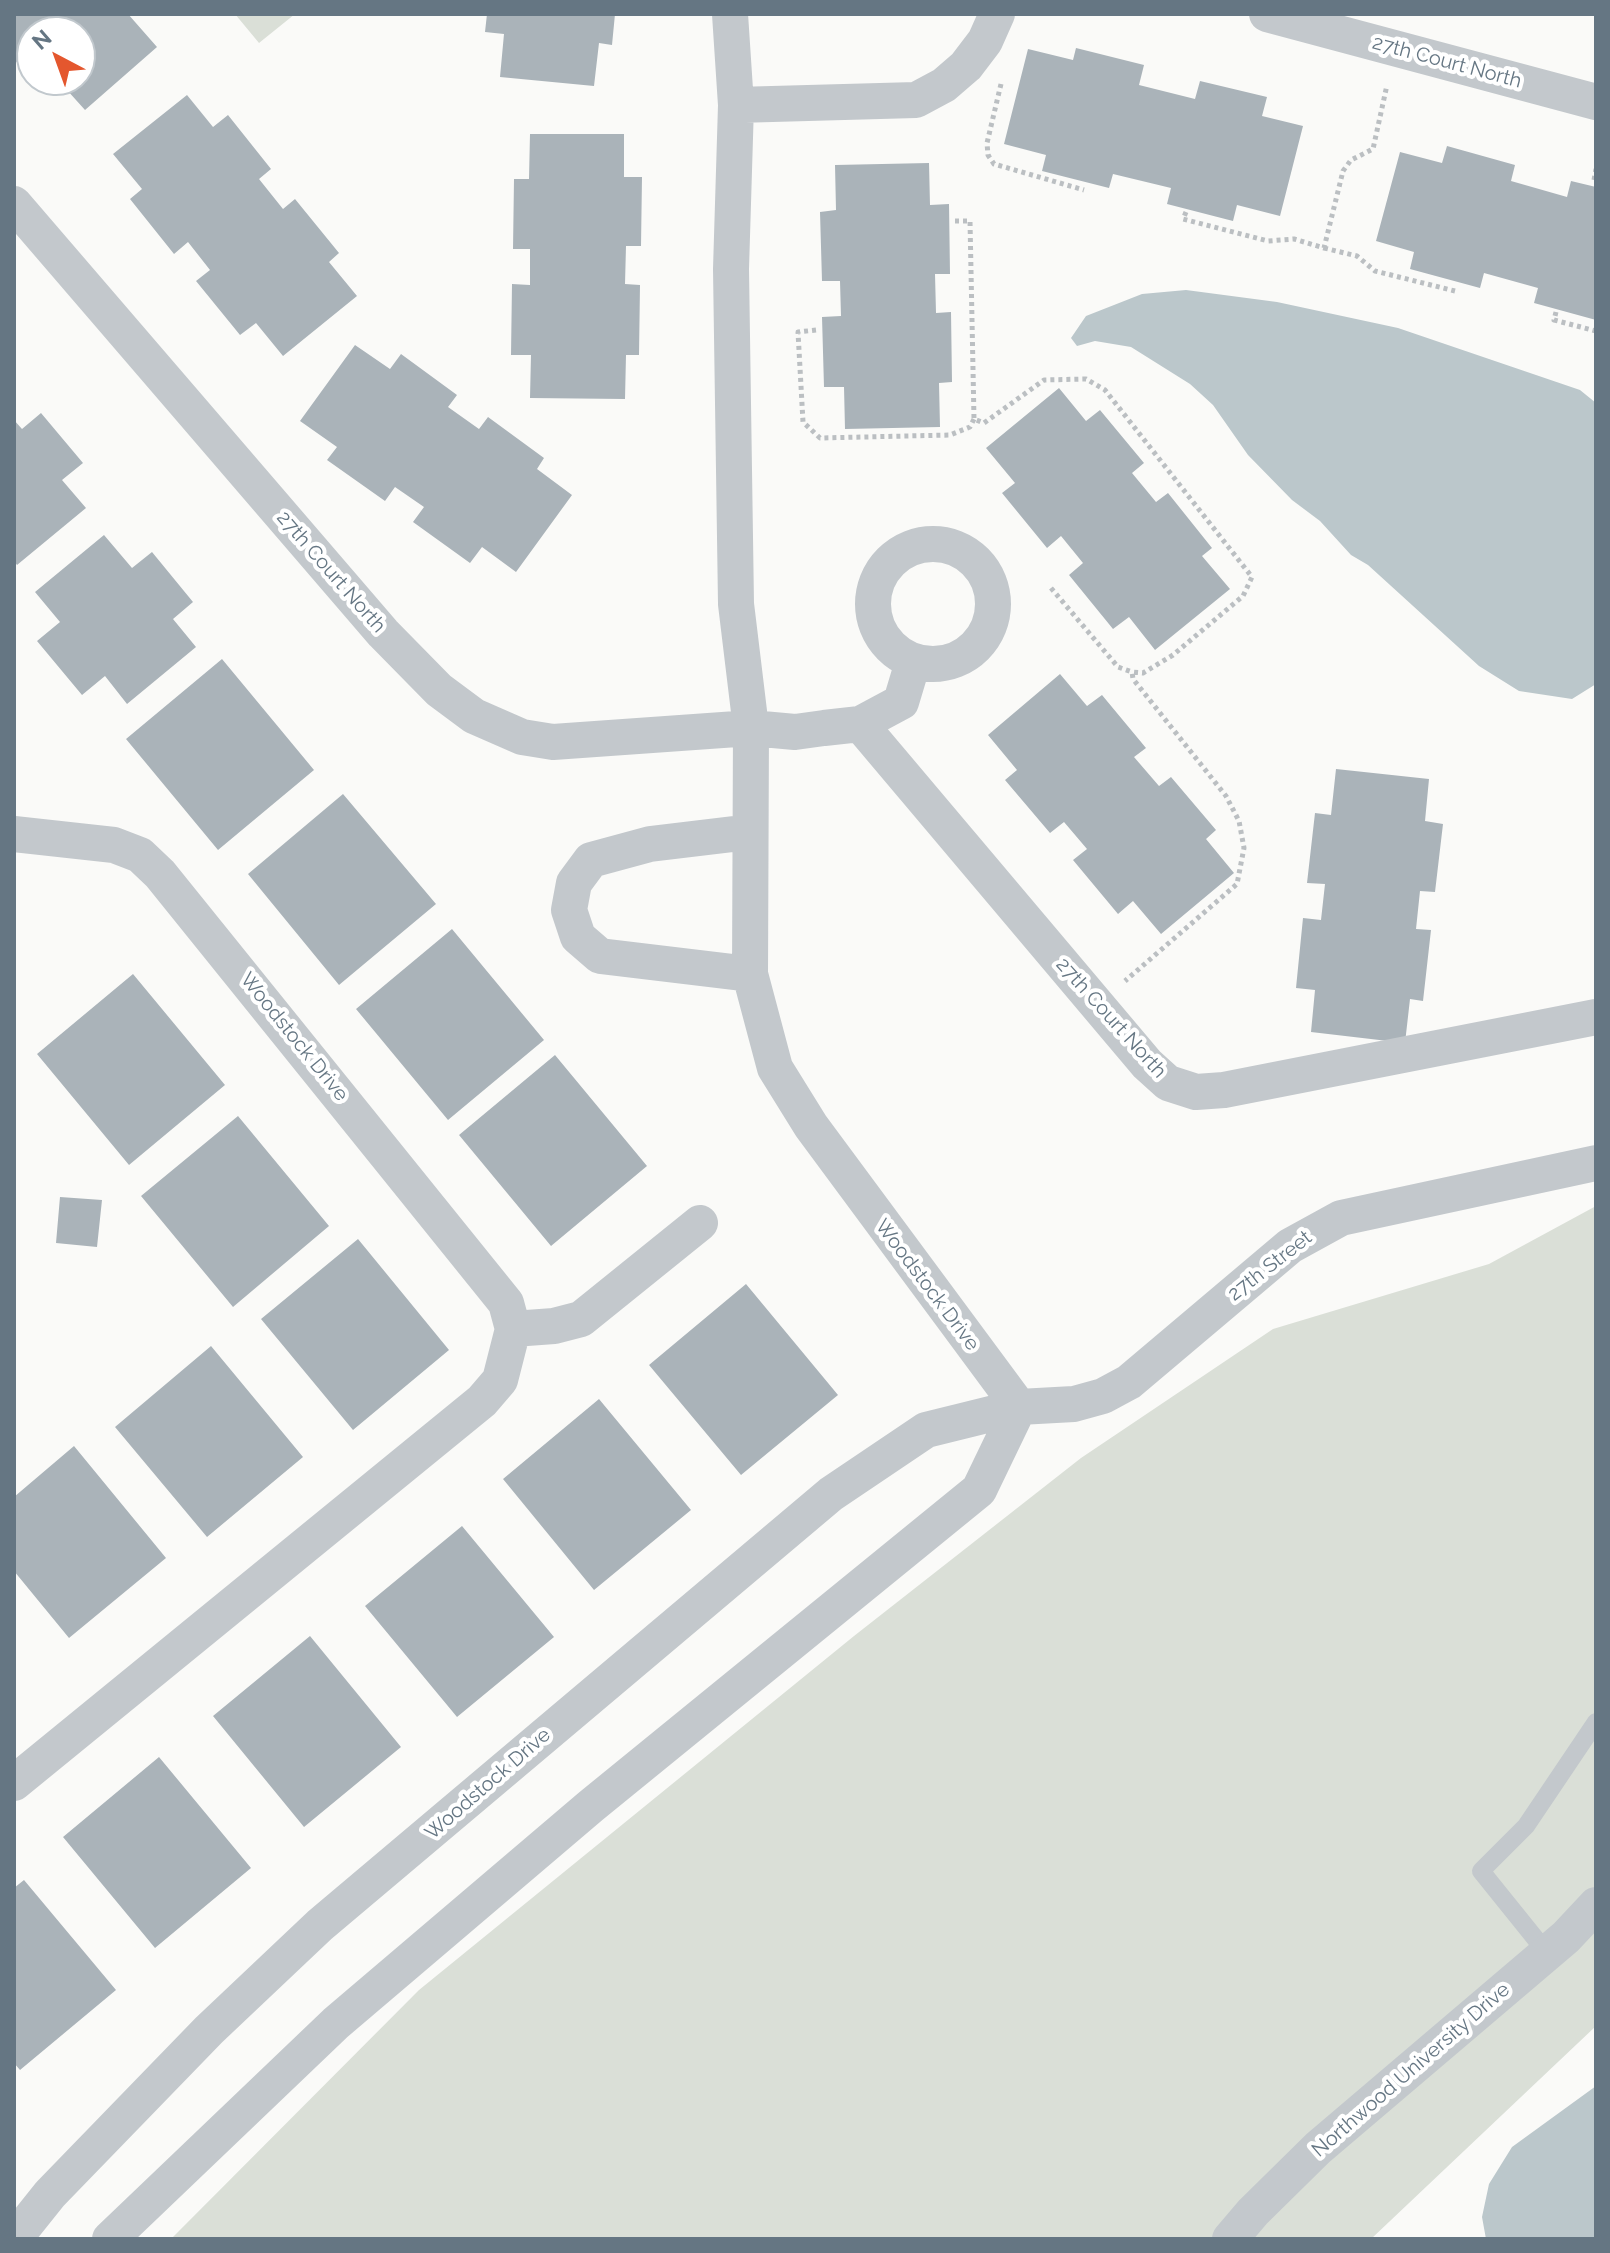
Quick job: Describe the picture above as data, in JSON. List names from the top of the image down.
{
  "streets": {
    "street": [
      "27th Court North",
      "Woodstock Drive",
      "27th Street",
      "Northwood University Drive"
    ]
  },
  "crossings": [
    ["Woodstock Drive", "27th Street"]
  ],
  "north": "top left"
}
